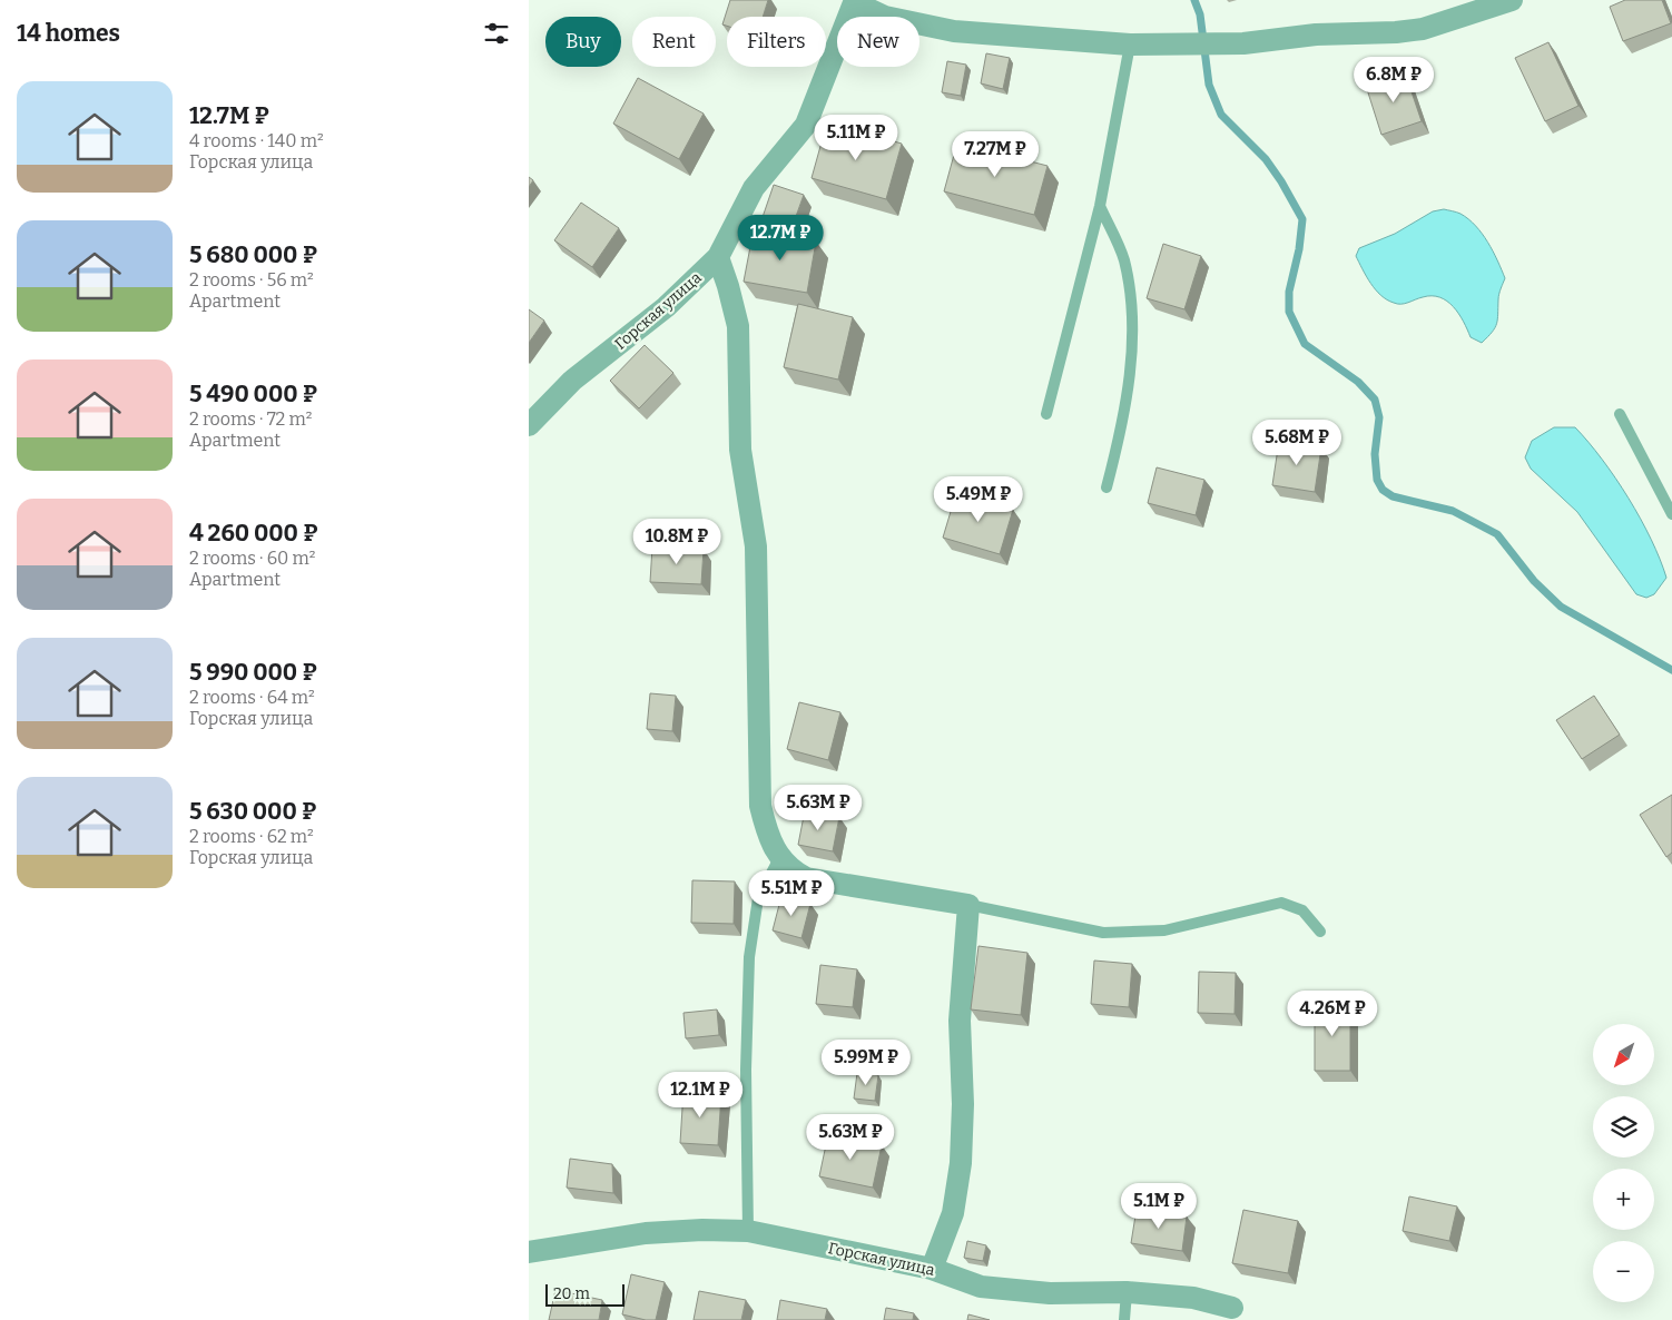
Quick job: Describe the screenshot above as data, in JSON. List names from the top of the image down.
{
  "streets": {
    "street": ["Горская улица"]
  },
  "scale_bar": "20 m",
  "north": "bottom left",
  "page": {
    "heading": "14 homes",
    "chip": [
      "Buy",
      "Rent",
      "Filters",
      "New"
    ],
    "price": [
      "6.8M ₽",
      "5.11M ₽",
      "7.27M ₽",
      "12.7M ₽",
      "5.68M ₽",
      "5.49M ₽",
      "10.8M ₽",
      "5.63M ₽",
      "5.51M ₽",
      "4.26M ₽",
      "5.99M ₽",
      "12.1M ₽",
      "5.63M ₽",
      "5.1M ₽"
    ],
    "list": [
      {
        "name": "12.7M ₽",
        "note": "4 rooms · 140 m² · Горская улица"
      },
      {
        "name": "5 680 000 ₽",
        "note": "2 rooms · 56 m² · Apartment"
      },
      {
        "name": "5 490 000 ₽",
        "note": "2 rooms · 72 m² · Apartment"
      },
      {
        "name": "4 260 000 ₽",
        "note": "2 rooms · 60 m² · Apartment"
      },
      {
        "name": "5 990 000 ₽",
        "note": "2 rooms · 64 m² · Горская улица"
      },
      {
        "name": "5 630 000 ₽",
        "note": "2 rooms · 62 m² · Горская улица"
      }
    ],
    "map_buttons": ["+", "−"],
    "scale": "20 m"
  }
}
